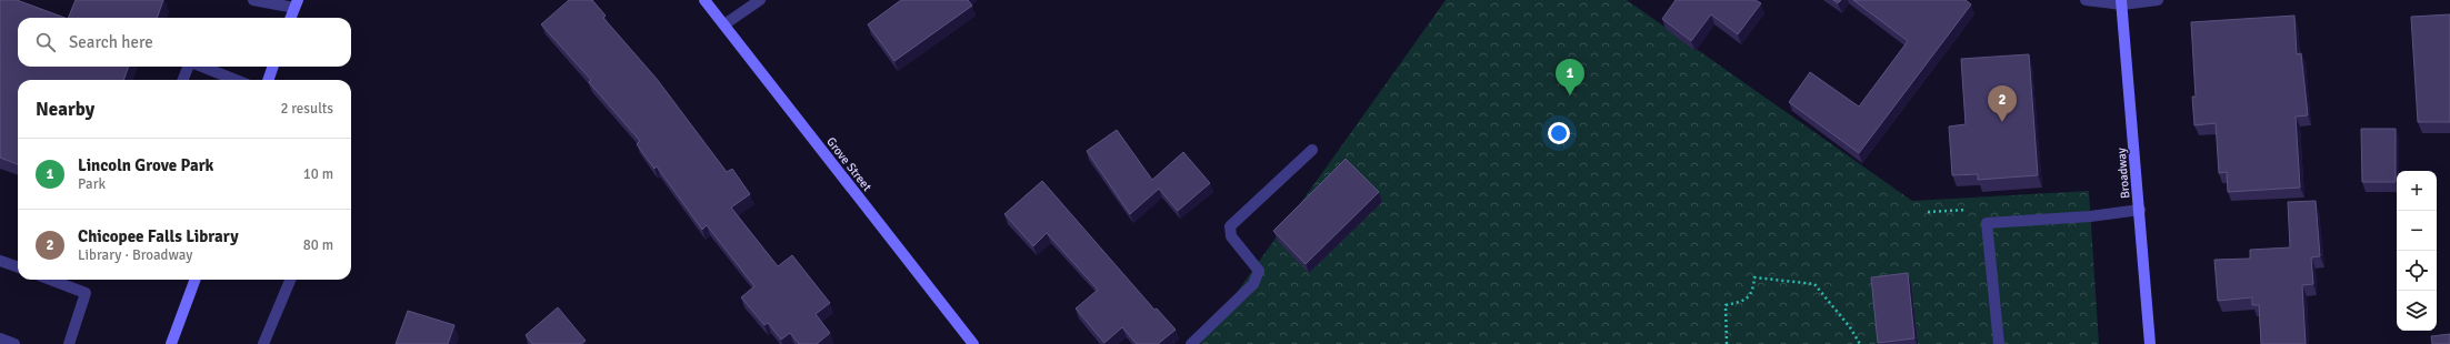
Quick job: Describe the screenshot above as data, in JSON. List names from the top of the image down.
{
  "streets": {
    "main road": ["Grove Street", "Broadway"]
  },
  "page": {
    "search": "Search here",
    "pins": ["1", "2"],
    "heading": ["Nearby", "2 results"],
    "list": [
      {
        "mark": "1",
        "name": "Lincoln Grove Park",
        "note": "Park",
        "value": "10 m"
      },
      {
        "mark": "2",
        "name": "Chicopee Falls Library",
        "note": "Library · Broadway",
        "value": "80 m"
      }
    ],
    "map_buttons": ["+", "−"]
  }
}
